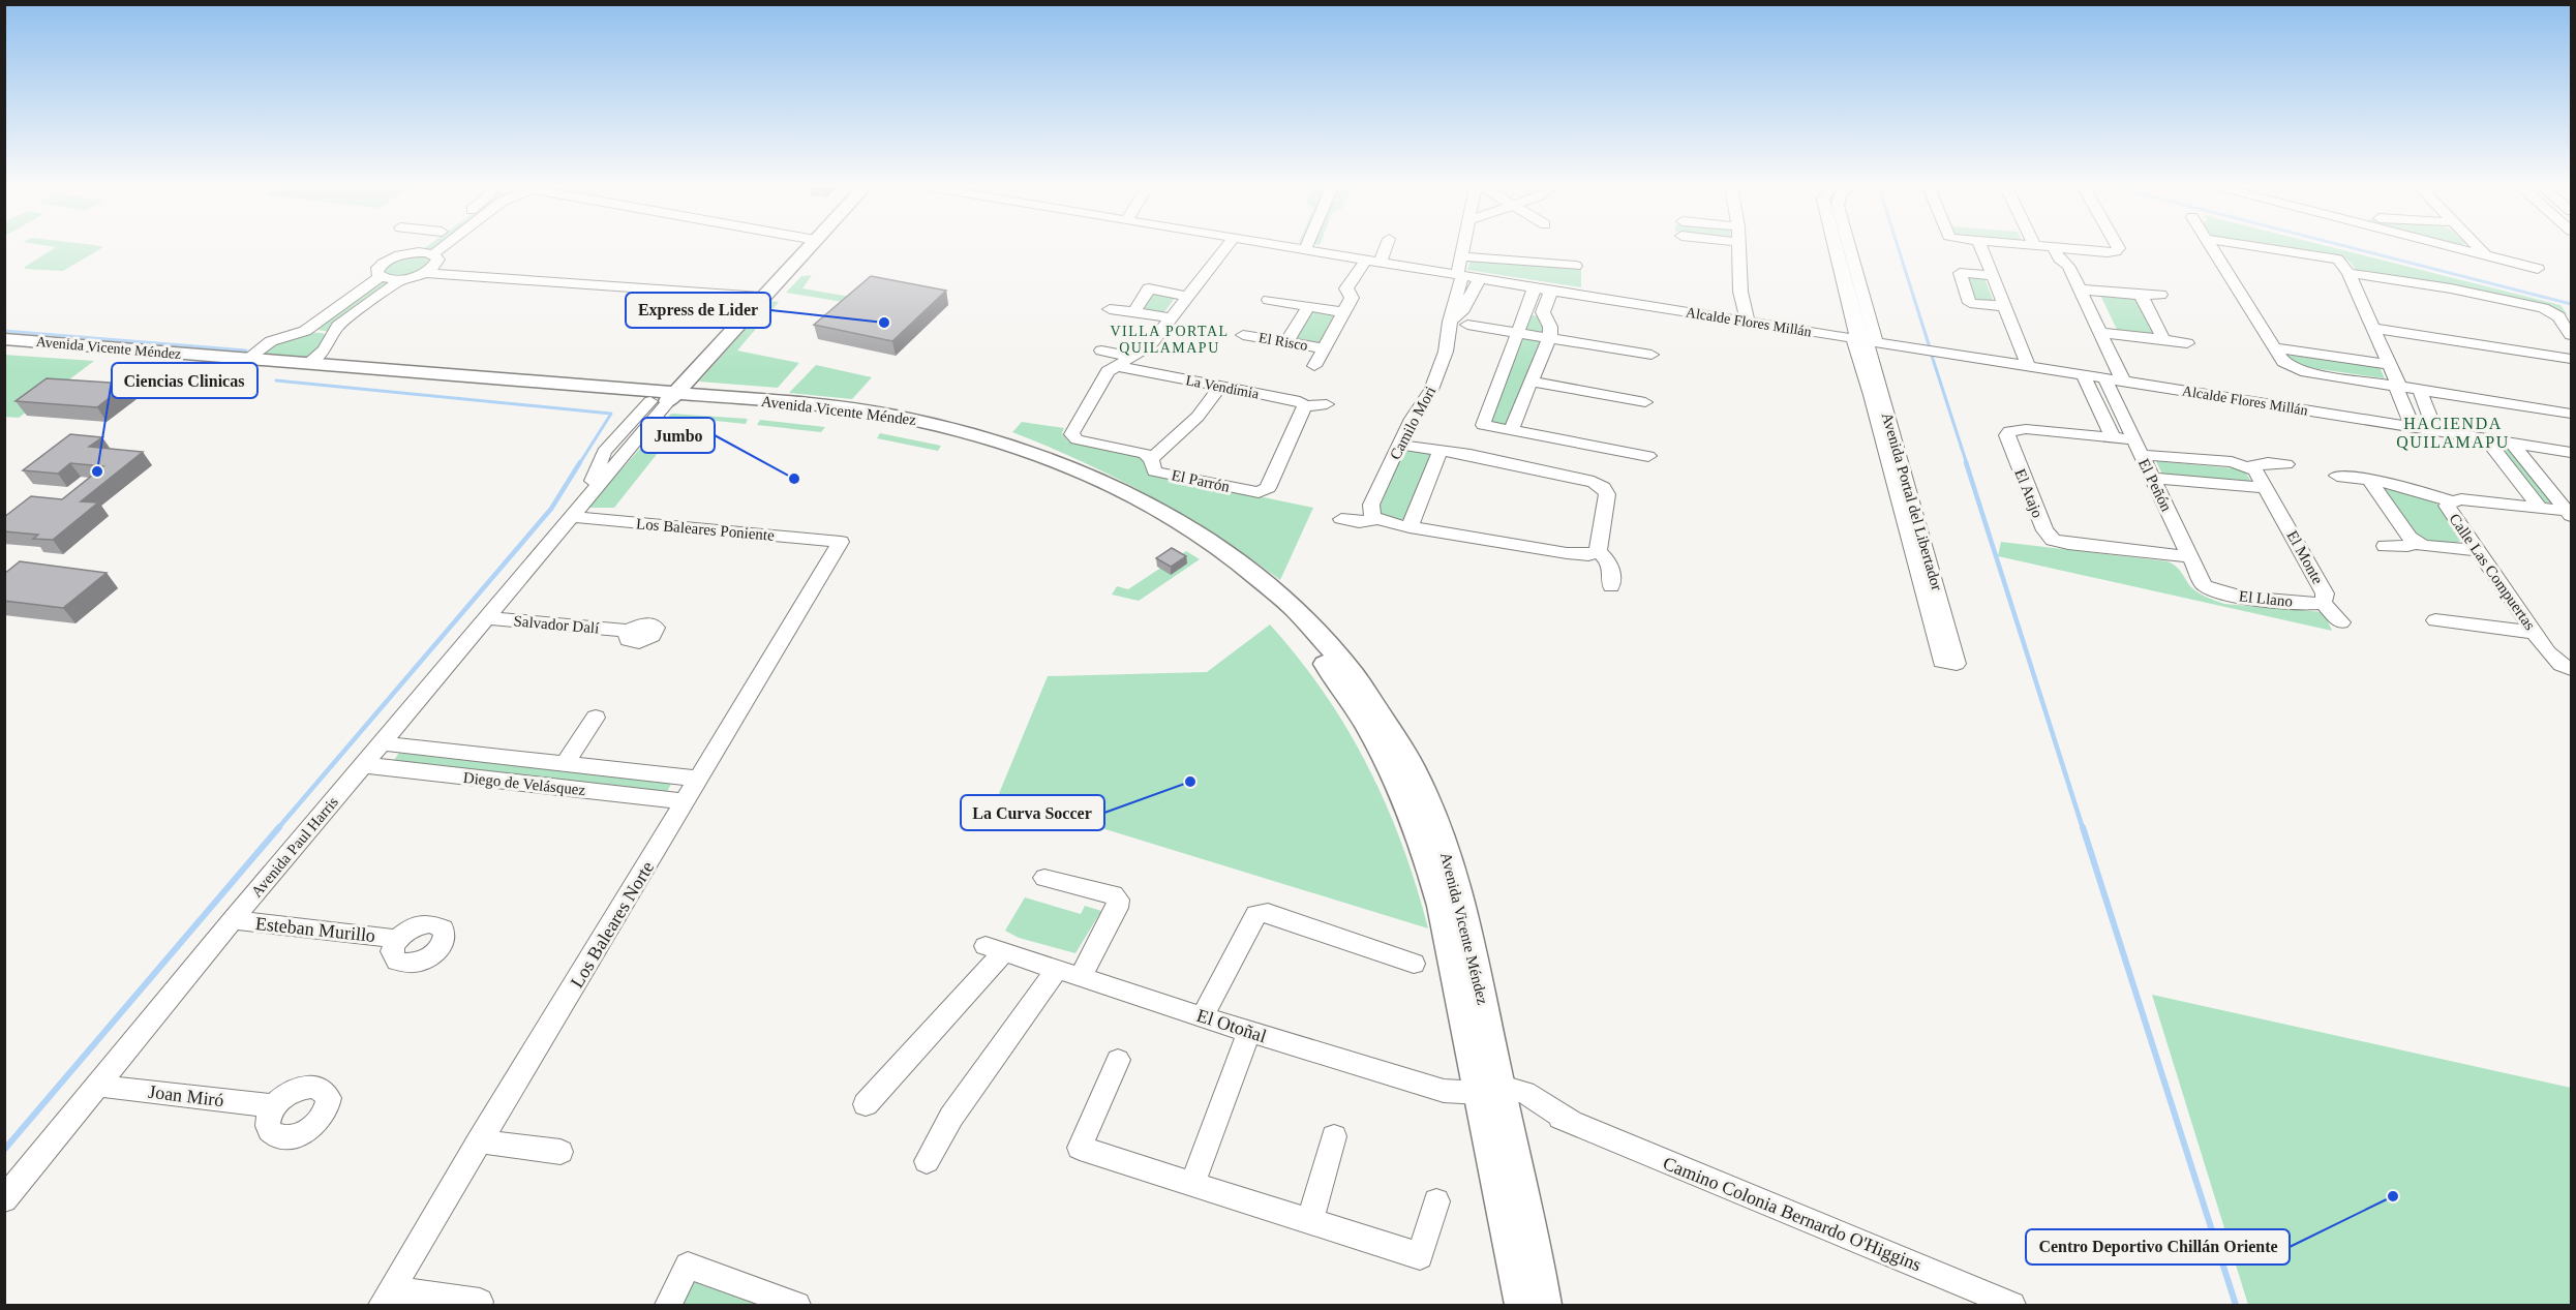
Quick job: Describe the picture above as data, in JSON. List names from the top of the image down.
{
  "streets": {
    "main road": ["Avenida Vicente Méndez", "Avenida Paul Harris"],
    "street": [
      "Alcalde Flores Millán",
      "El Risco",
      "La Vendimia",
      "Camilo Mori",
      "El Parrón",
      "El Peñón",
      "El Atajo",
      "Avenida Portal del Libertador",
      "Los Baleares Poniente",
      "El Monte",
      "Calle Las Compuertas",
      "El Llano",
      "Salvador Dalí",
      "Diego de Velásquez",
      "Los Baleares Norte",
      "Esteban Murillo",
      "El Otoñal",
      "Joan Miró",
      "Camino Colonia Bernardo O'Higgins"
    ]
  },
  "crossings": [
    ["Alcalde Flores Millán", "Camilo Mori"],
    ["Alcalde Flores Millán", "El Peñón"],
    ["Alcalde Flores Millán", "Avenida Portal del Libertador"],
    ["Avenida Vicente Méndez", "Avenida Paul Harris"],
    ["Avenida Vicente Méndez", "El Otoñal"],
    ["Avenida Vicente Méndez", "Camino Colonia Bernardo O'Higgins"],
    ["La Vendimia", "El Parrón"],
    ["El Peñón", "El Atajo"],
    ["El Peñón", "El Llano"],
    ["Los Baleares Poniente", "Avenida Paul Harris"],
    ["Los Baleares Poniente", "Los Baleares Norte"],
    ["El Monte", "El Llano"],
    ["Salvador Dalí", "Avenida Paul Harris"],
    ["Diego de Velásquez", "Avenida Paul Harris"],
    ["Diego de Velásquez", "Los Baleares Norte"],
    ["Avenida Paul Harris", "Esteban Murillo"],
    ["Avenida Paul Harris", "Joan Miró"],
    ["El Otoñal", "Camino Colonia Bernardo O'Higgins"]
  ],
  "districts": ["VILLA PORTAL QUILAMAPU", "HACIENDA QUILAMAPU"],
  "places": [
    "Express de Lider",
    "Ciencias Clinicas",
    "Jumbo",
    "La Curva Soccer",
    "Centro Deportivo Chillán Oriente"
  ]
}
